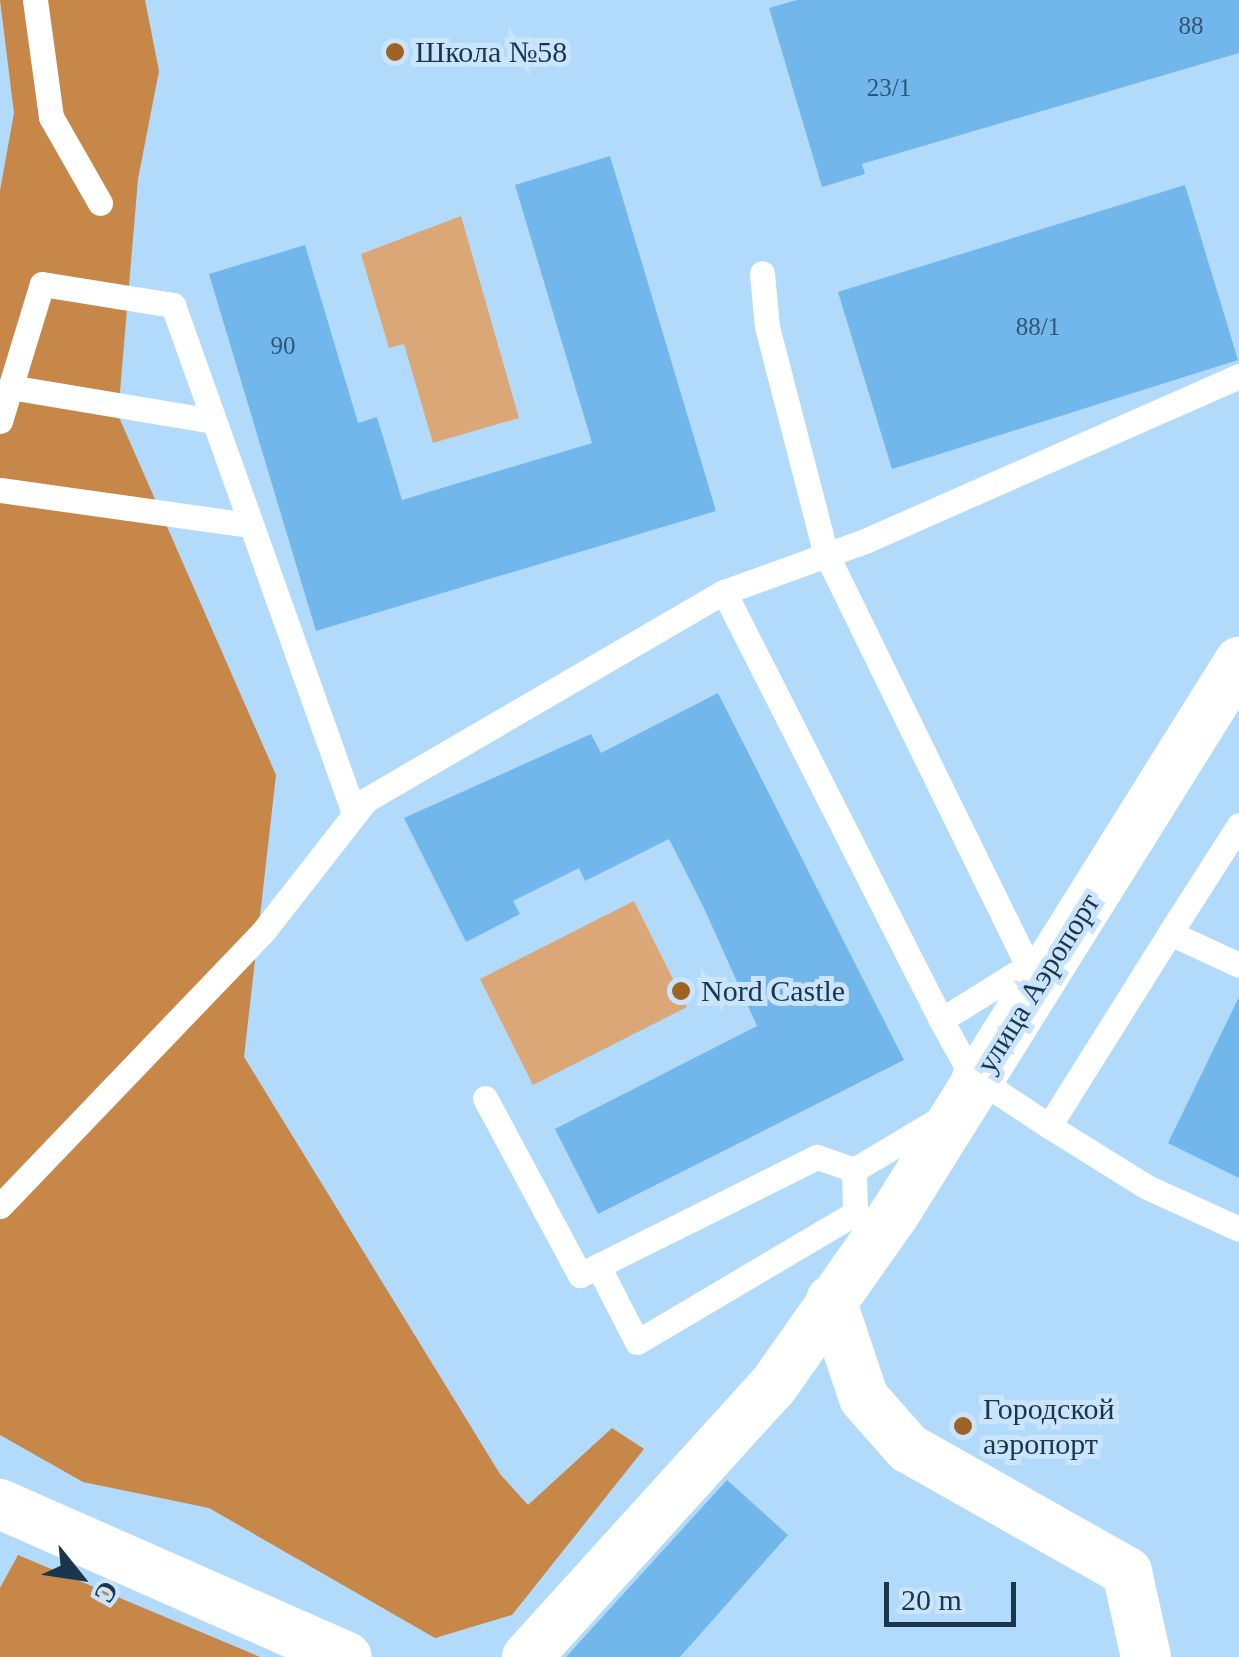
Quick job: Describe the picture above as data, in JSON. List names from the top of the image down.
{
  "streets": {
    "street": ["улица Аэропорт"]
  },
  "places": ["Школа №58", "Nord Castle", "Городской аэропорт"],
  "house_numbers": [
    "88",
    "23/1",
    "88/1",
    "90"
  ],
  "scale_bar": "20 m",
  "north": "bottom right"
}
